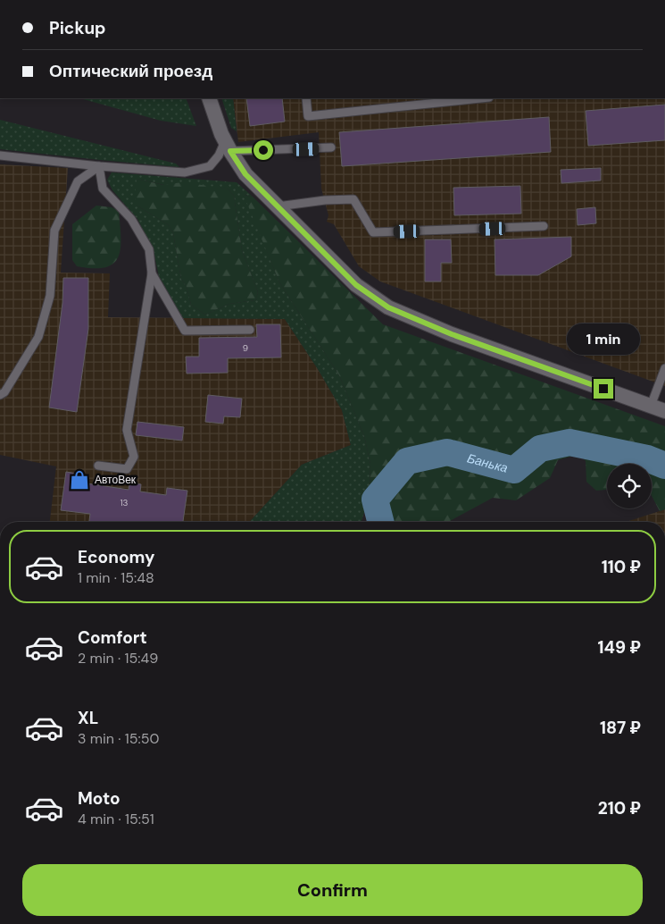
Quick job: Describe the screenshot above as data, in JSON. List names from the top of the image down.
{
  "water": ["Банька"],
  "places": {
    "shop": ["АвтоВек"]
  },
  "house_numbers": ["9", "13"],
  "page": {
    "banner": ["Pickup", "Оптический проезд"],
    "bubble": "1 min",
    "list": [
      {
        "name": "Economy",
        "note": "1 min · 15:48",
        "value": "110 ₽"
      },
      {
        "name": "Comfort",
        "note": "2 min · 15:49",
        "value": "149 ₽"
      },
      {
        "name": "XL",
        "note": "3 min · 15:50",
        "value": "187 ₽"
      },
      {
        "name": "Moto",
        "note": "4 min · 15:51",
        "value": "210 ₽"
      }
    ],
    "buttons": "Confirm"
  }
}
